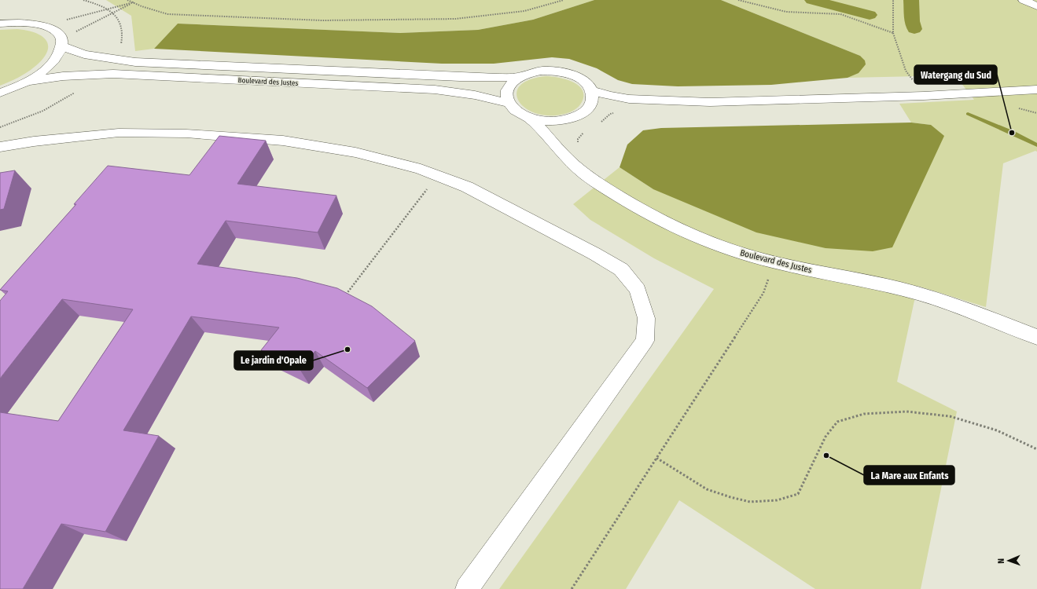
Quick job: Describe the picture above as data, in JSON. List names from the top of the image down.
{
  "streets": {
    "main road": ["Boulevard des Justes"]
  },
  "places": ["Watergang du Sud", "Le jardin d'Opale", "La Mare aux Enfants"],
  "north": "left"
}
